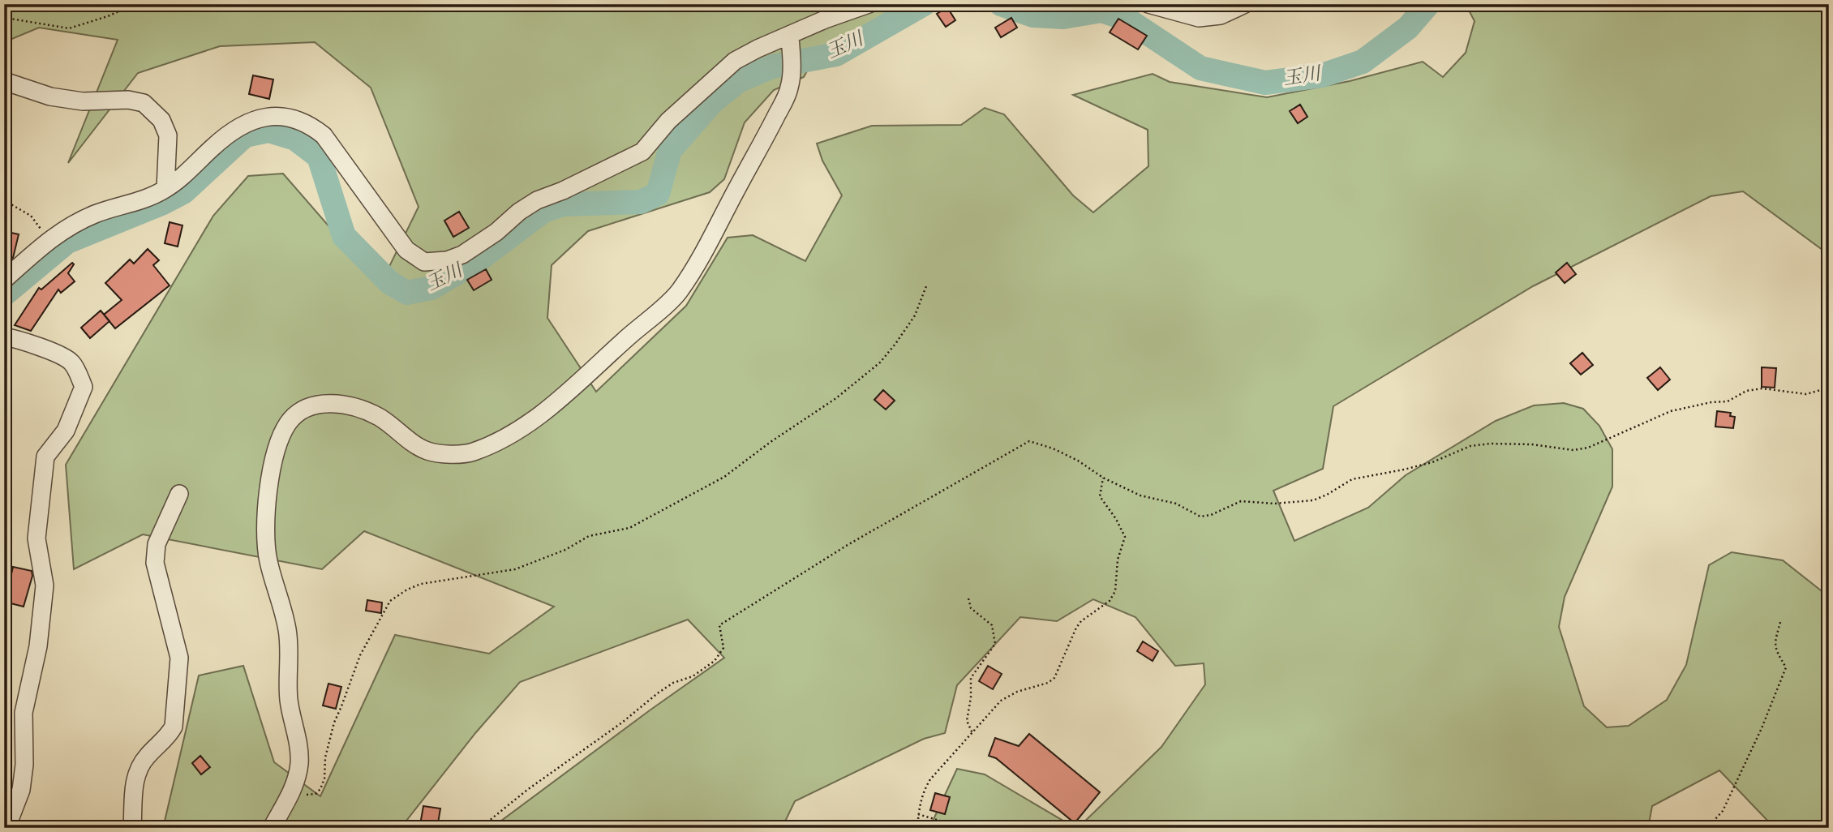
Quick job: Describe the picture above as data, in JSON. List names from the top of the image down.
{
  "water": ["玉川"]
}
